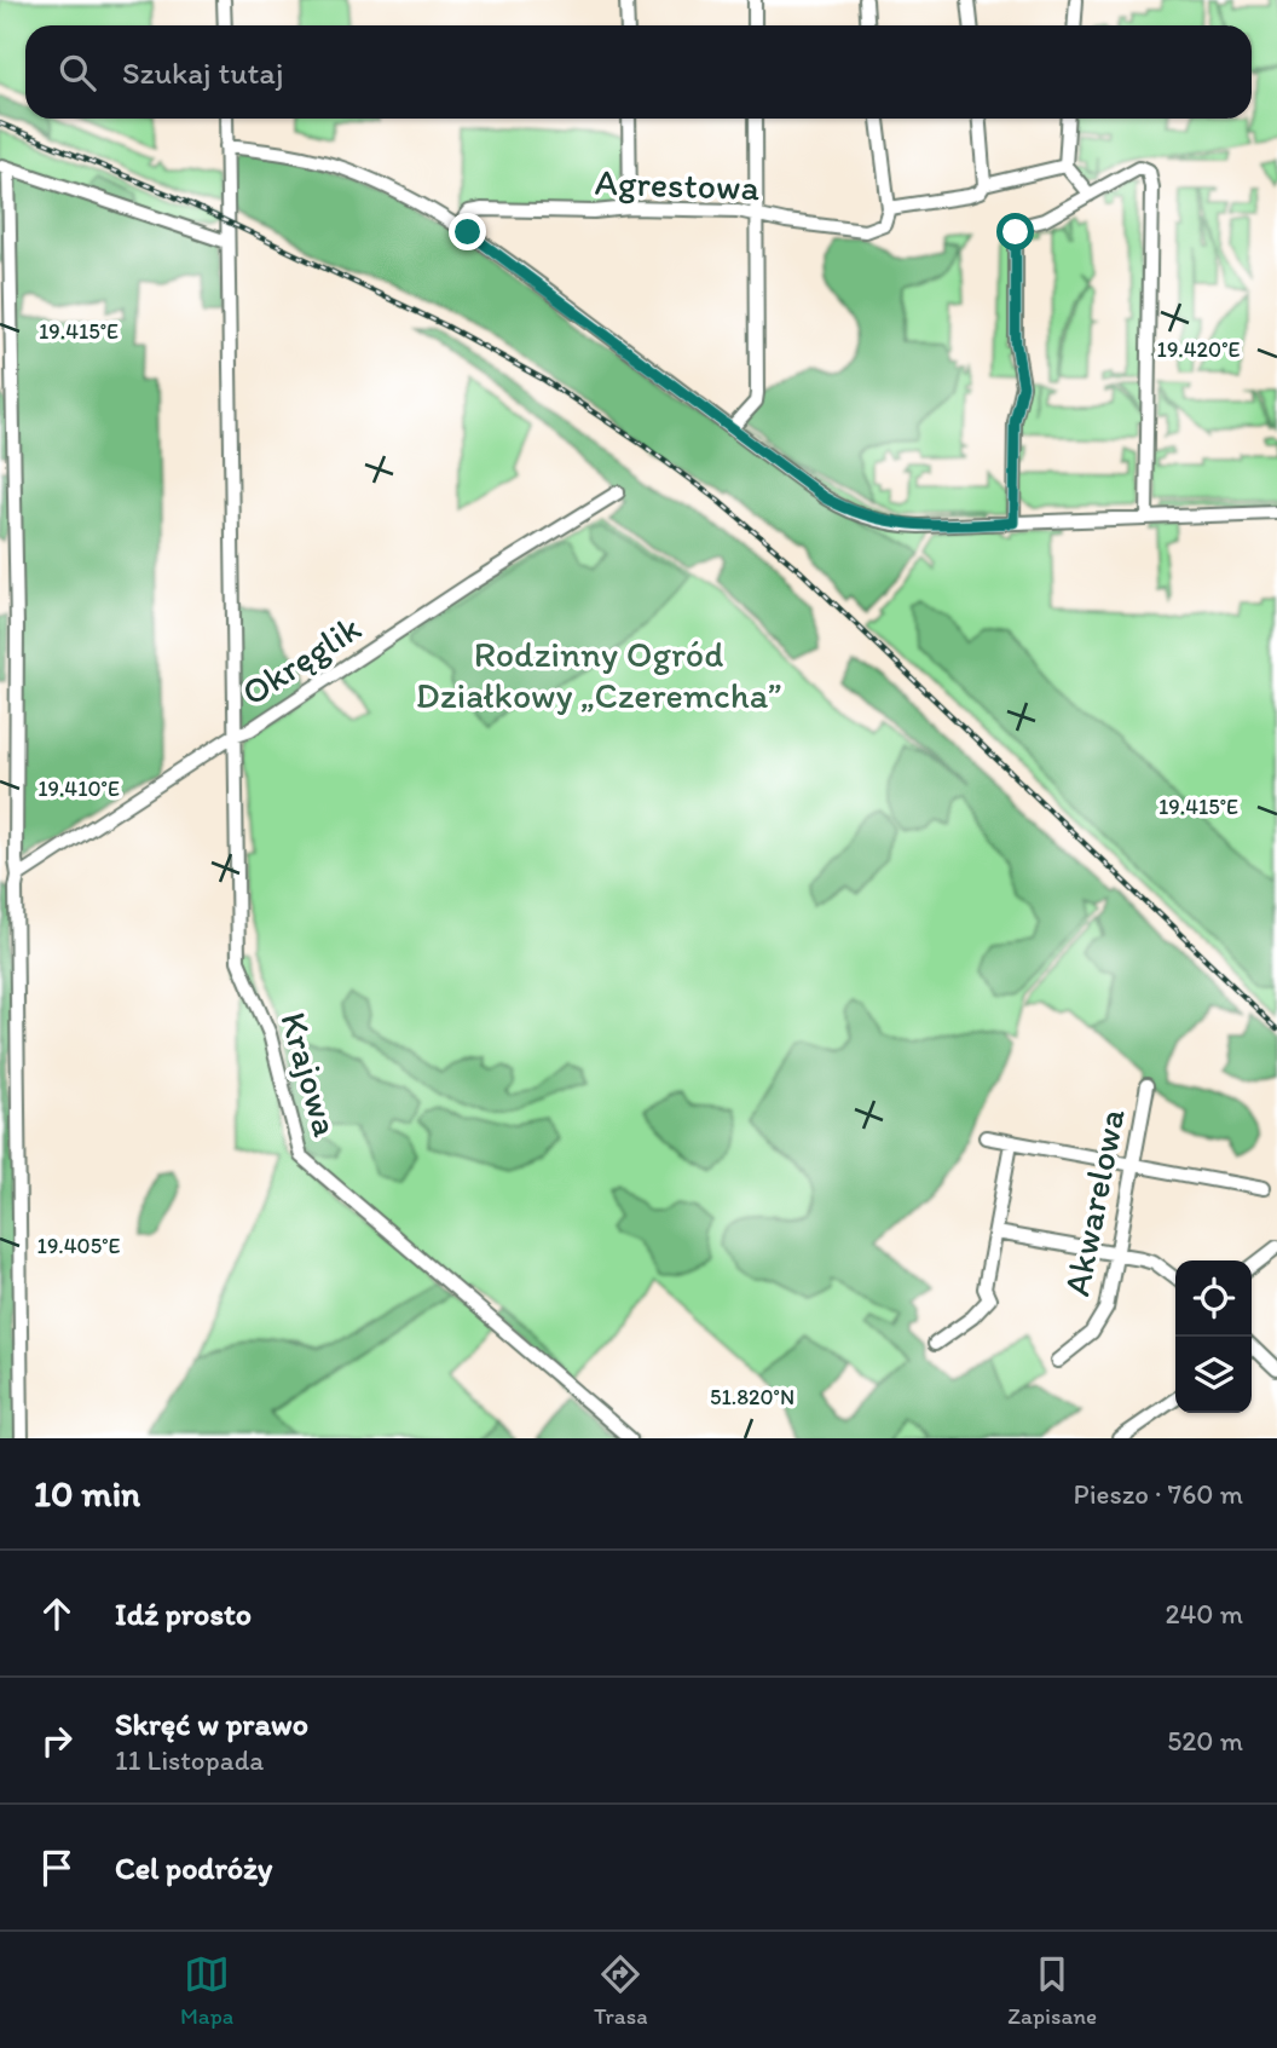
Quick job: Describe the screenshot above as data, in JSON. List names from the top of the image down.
{
  "streets": {
    "street": [
      "Agrestowa",
      "Okręglik",
      "Krajowa",
      "Akwarelowa"
    ]
  },
  "crossings": [
    ["Okręglik", "Krajowa"]
  ],
  "parks": ["Rodzinny Ogród Działkowy „Czeremcha”"],
  "page": {
    "search": "Szukaj tutaj",
    "heading": ["10 min", "Pieszo · 760 m"],
    "list": [
      ["Idź prosto", "240 m"],
      ["Skręć w prawo", "11 Listopada", "520 m"],
      "Cel podróży"
    ],
    "nav": ["Mapa", "Trasa", "Zapisane"]
  },
  "coordinates": [
    "19.415°E",
    "19.420°E",
    "19.410°E",
    "19.405°E",
    "51.820°N"
  ]
}
